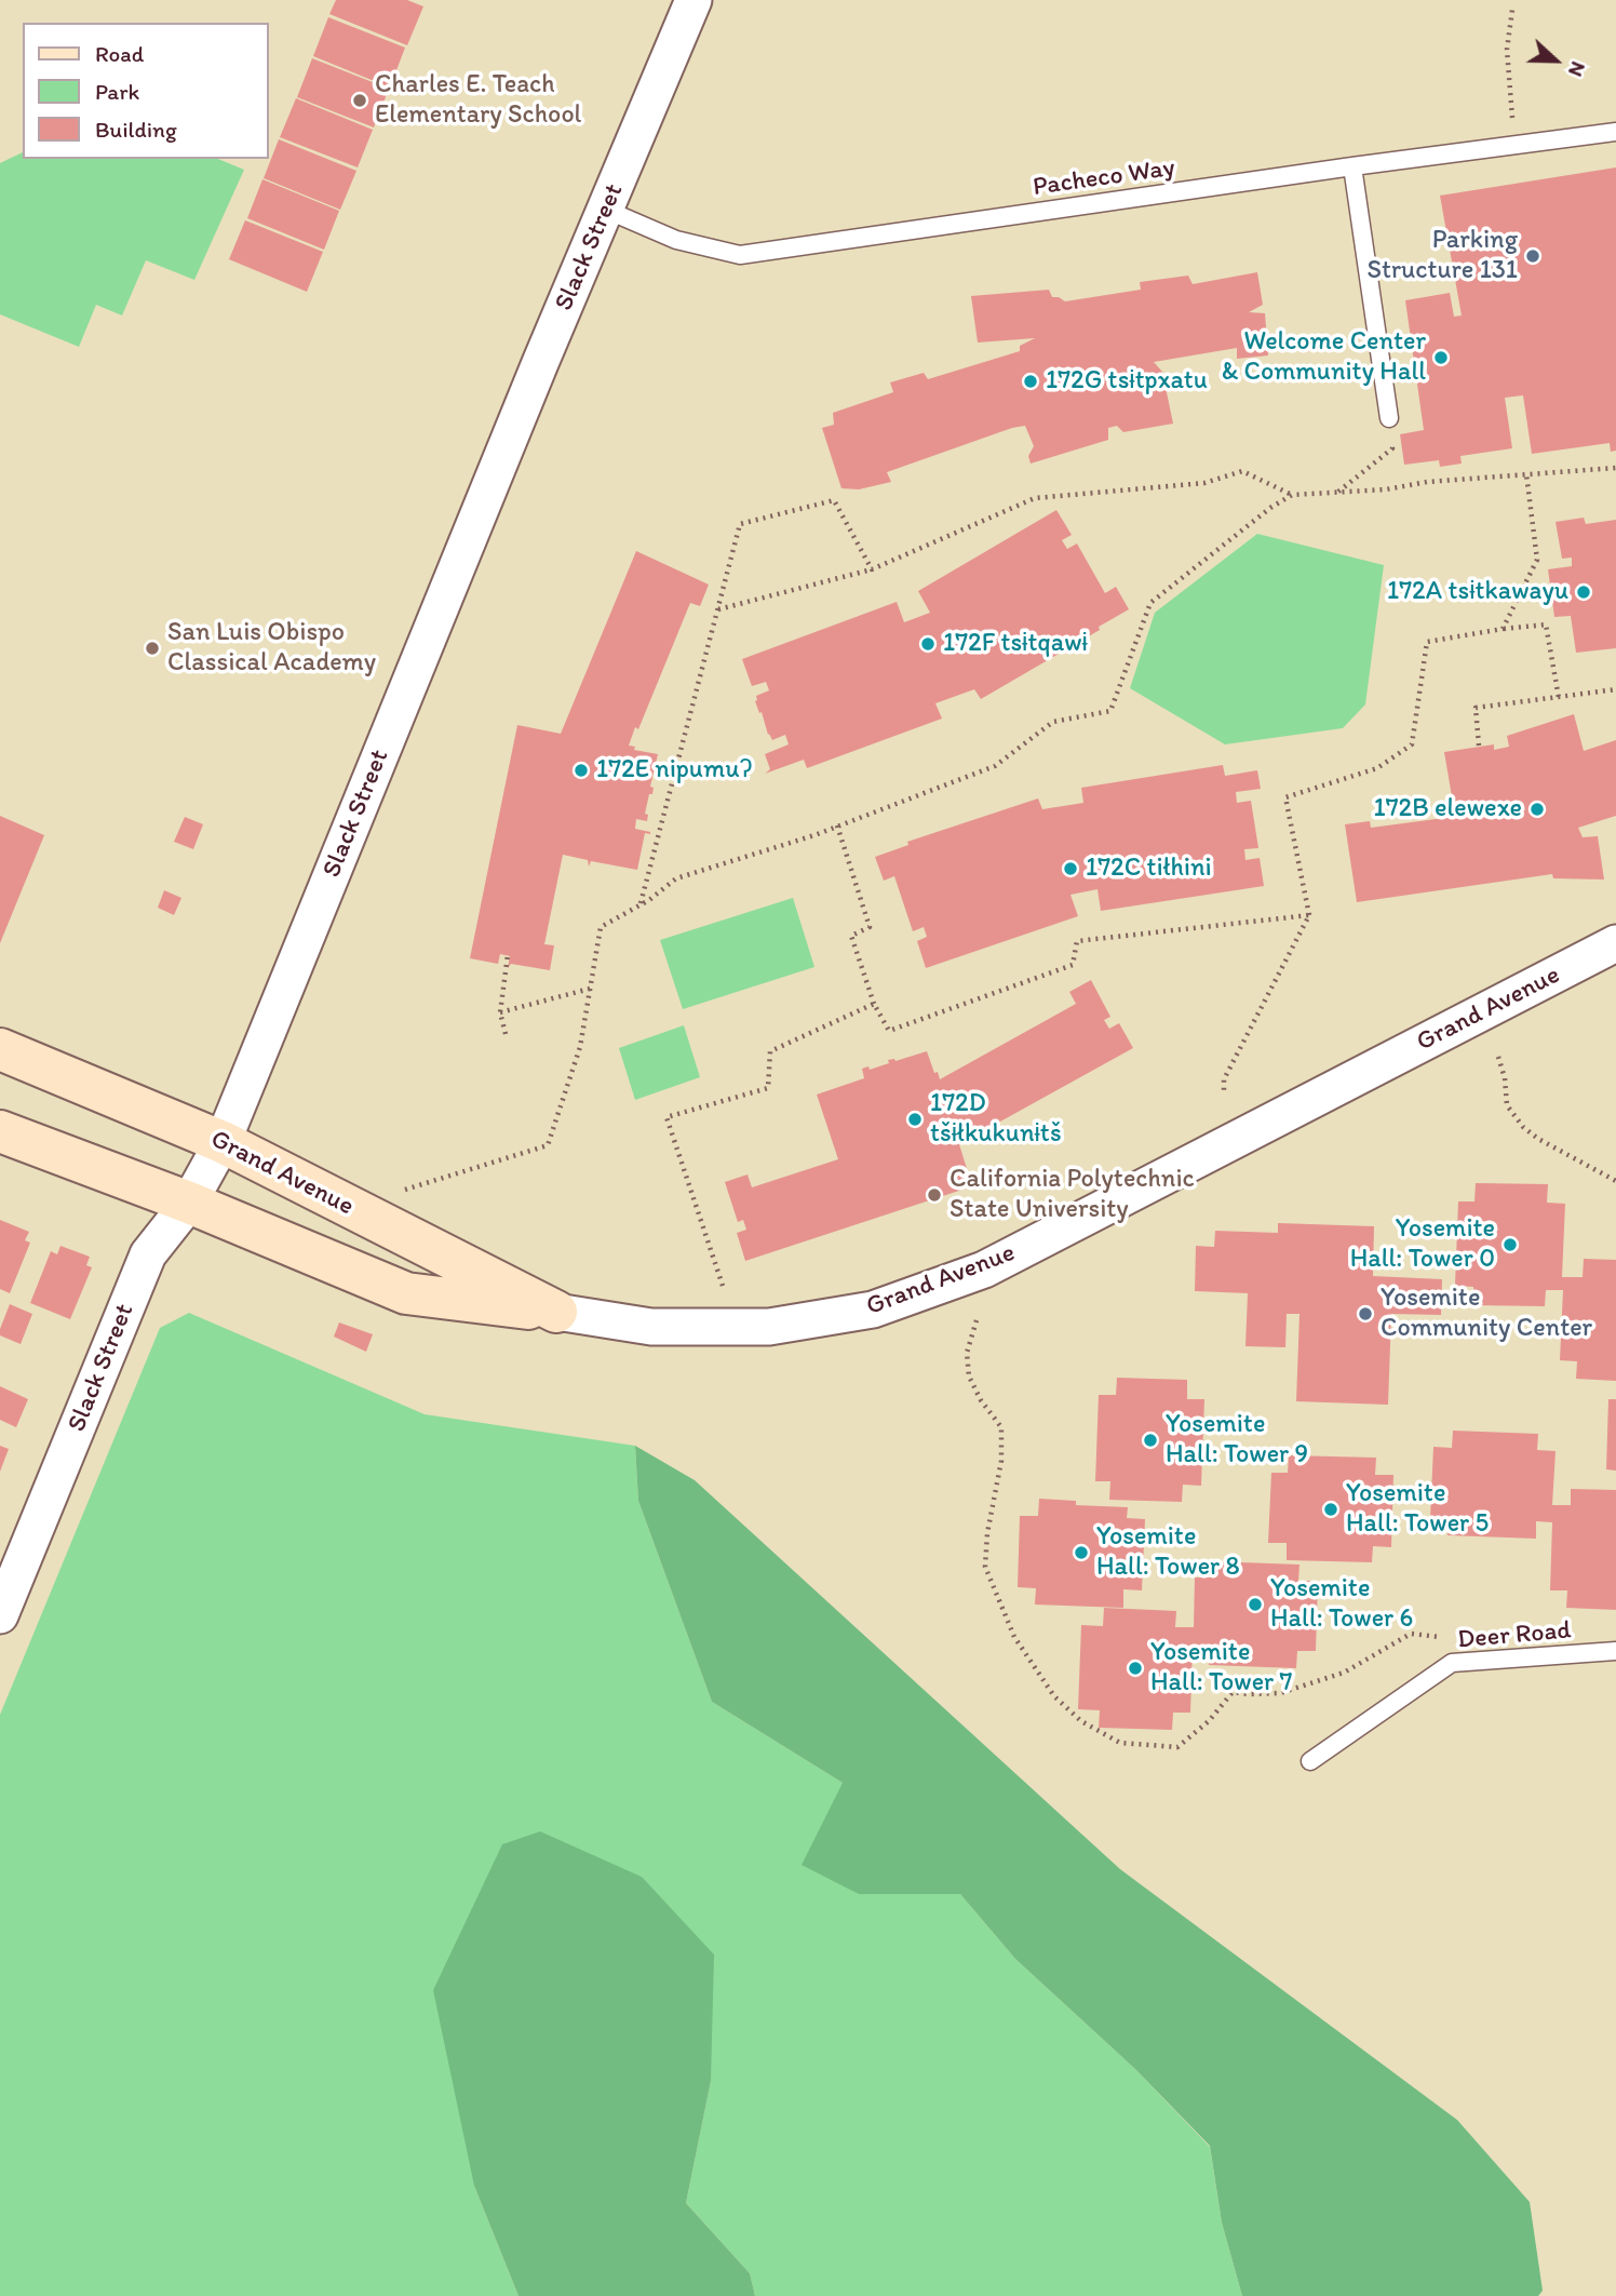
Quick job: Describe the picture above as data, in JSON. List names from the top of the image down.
{
  "streets": {
    "street": ["Slack Street", "Grand Avenue"],
    "lane": ["Pacheco Way", "Deer Road"]
  },
  "crossings": [
    ["Pacheco Way", "Slack Street"],
    ["Slack Street", "Grand Avenue"]
  ],
  "places": [
    "Charles E. Teach Elementary School",
    "Parking Structure 131",
    "Welcome Center & Community Hall",
    "172G tsɨtpxatu",
    "172A tsɨtkawayu",
    "172F tsɨtqawɨ",
    "San Luis Obispo Classical Academy",
    "172E nipumuʔ",
    "172B elewexe",
    "172C tiłhini",
    "172D tšɨłkukunɨtš",
    "California Polytechnic State University",
    "Yosemite Hall: Tower 0",
    "Yosemite Community Center",
    "Yosemite Hall: Tower 9",
    "Yosemite Hall: Tower 5",
    "Yosemite Hall: Tower 8",
    "Yosemite Hall: Tower 6",
    "Yosemite Hall: Tower 7"
  ],
  "legend": ["Road", "Park", "Building"],
  "north": "right"
}
